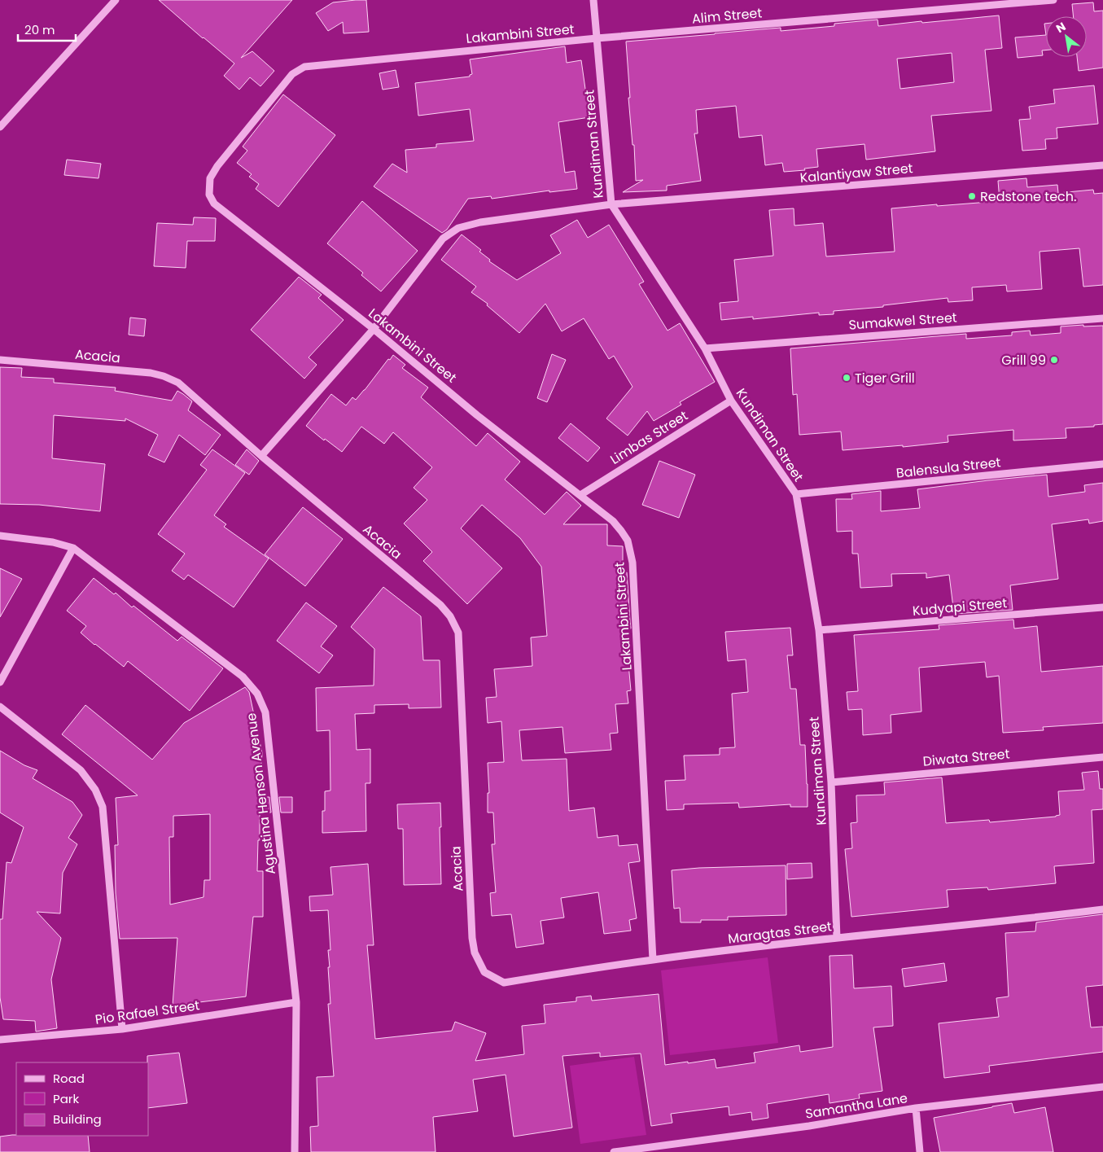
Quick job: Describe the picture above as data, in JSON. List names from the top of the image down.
{
  "streets": {
    "street": [
      "Alim Street",
      "Lakambini Street",
      "Kundiman Street",
      "Kalantiyaw Street",
      "Sumakwel Street",
      "Acacia",
      "Limbas Street",
      "Balensula Street",
      "Kudyapi Street",
      "Diwata Street",
      "Agustina Henson Avenue",
      "Maragtas Street",
      "Pio Rafael Street",
      "Samantha Lane"
    ]
  },
  "crossings": [
    ["Alim Street", "Lakambini Street"],
    ["Alim Street", "Kundiman Street"],
    ["Lakambini Street", "Kundiman Street"],
    ["Lakambini Street", "Kalantiyaw Street"],
    ["Lakambini Street", "Limbas Street"],
    ["Lakambini Street", "Maragtas Street"],
    ["Kundiman Street", "Kalantiyaw Street"],
    ["Kundiman Street", "Sumakwel Street"],
    ["Kundiman Street", "Limbas Street"],
    ["Kundiman Street", "Balensula Street"],
    ["Kundiman Street", "Kudyapi Street"],
    ["Kundiman Street", "Diwata Street"],
    ["Kundiman Street", "Maragtas Street"],
    ["Kalantiyaw Street", "Acacia"],
    ["Acacia", "Maragtas Street"],
    ["Agustina Henson Avenue", "Pio Rafael Street"]
  ],
  "places": ["Redstone tech.", "Grill 99", "Tiger Grill"],
  "legend": ["Road", "Park", "Building"],
  "scale_bar": "20 m",
  "north": "top left"
}
